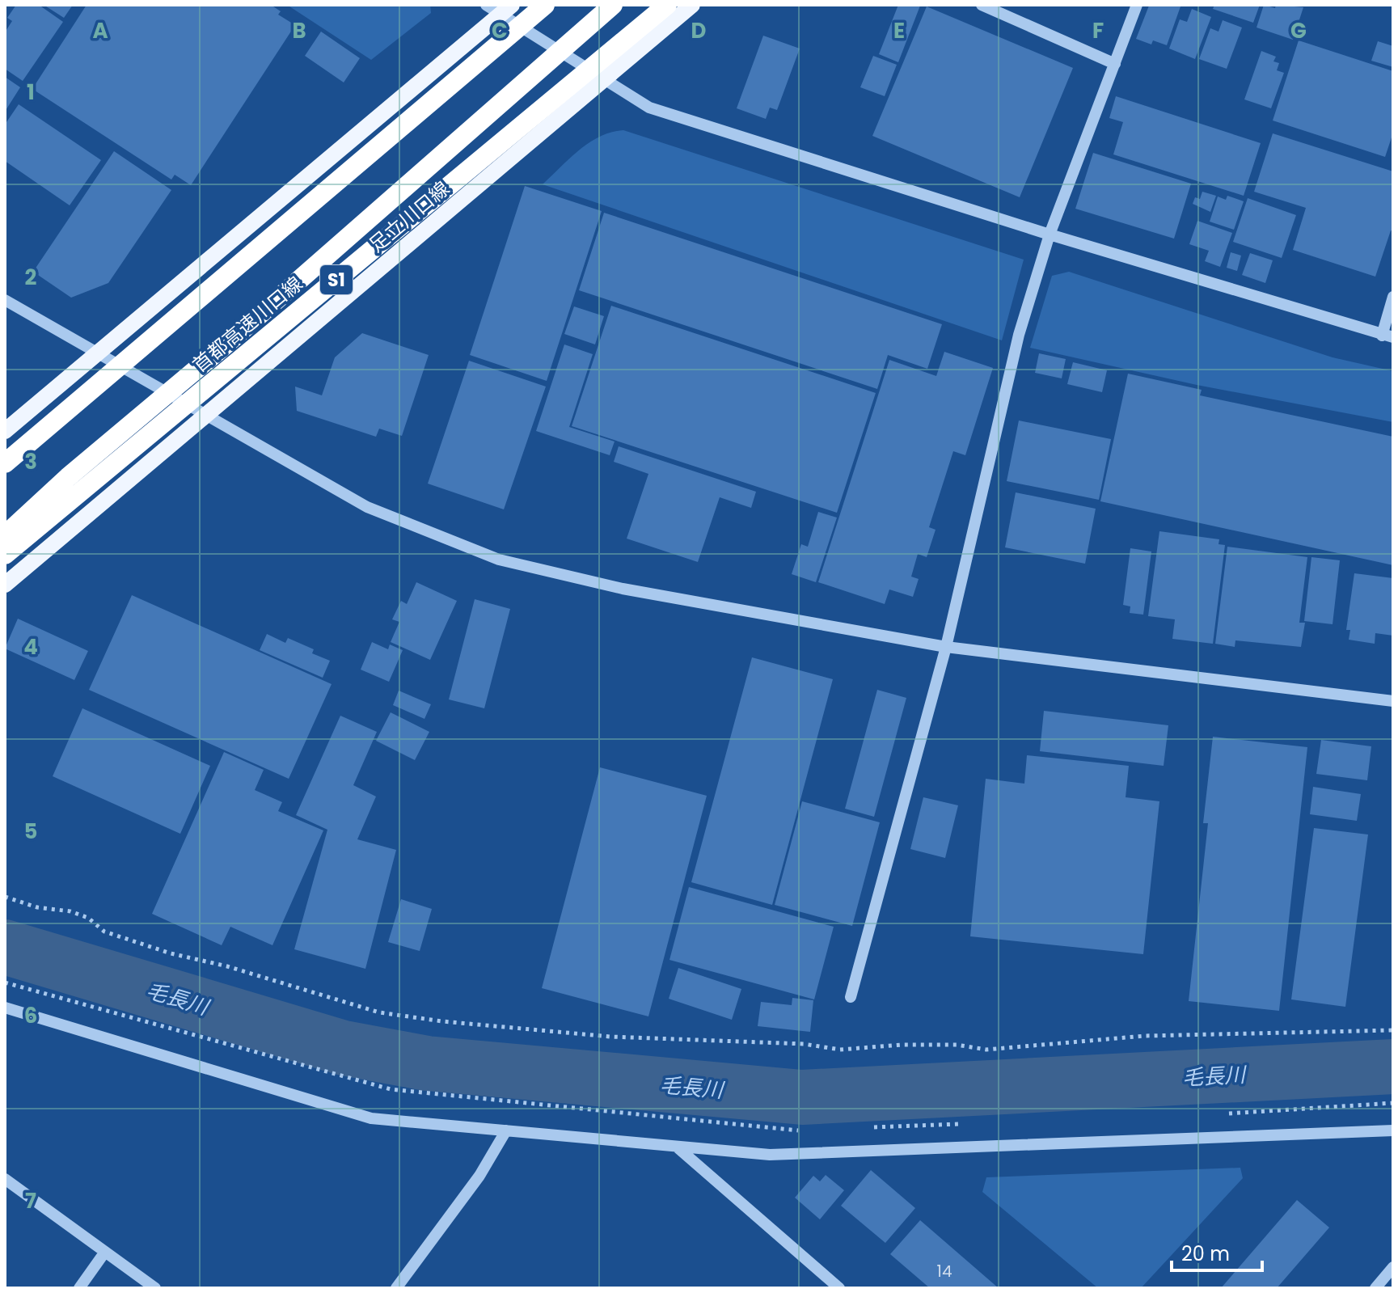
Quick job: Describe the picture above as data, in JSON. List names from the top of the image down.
{
  "streets": {
    "highway": ["S1", "首都高速川口線"],
    "main road": ["足立川口線"]
  },
  "water": ["毛長川"],
  "house_numbers": ["14"],
  "scale_bar": "20 m",
  "grid": {
    "columns": [
      "A",
      "B",
      "C",
      "D",
      "E",
      "F",
      "G"
    ],
    "rows": [
      "1",
      "2",
      "3",
      "4",
      "5",
      "6",
      "7"
    ]
  }
}
